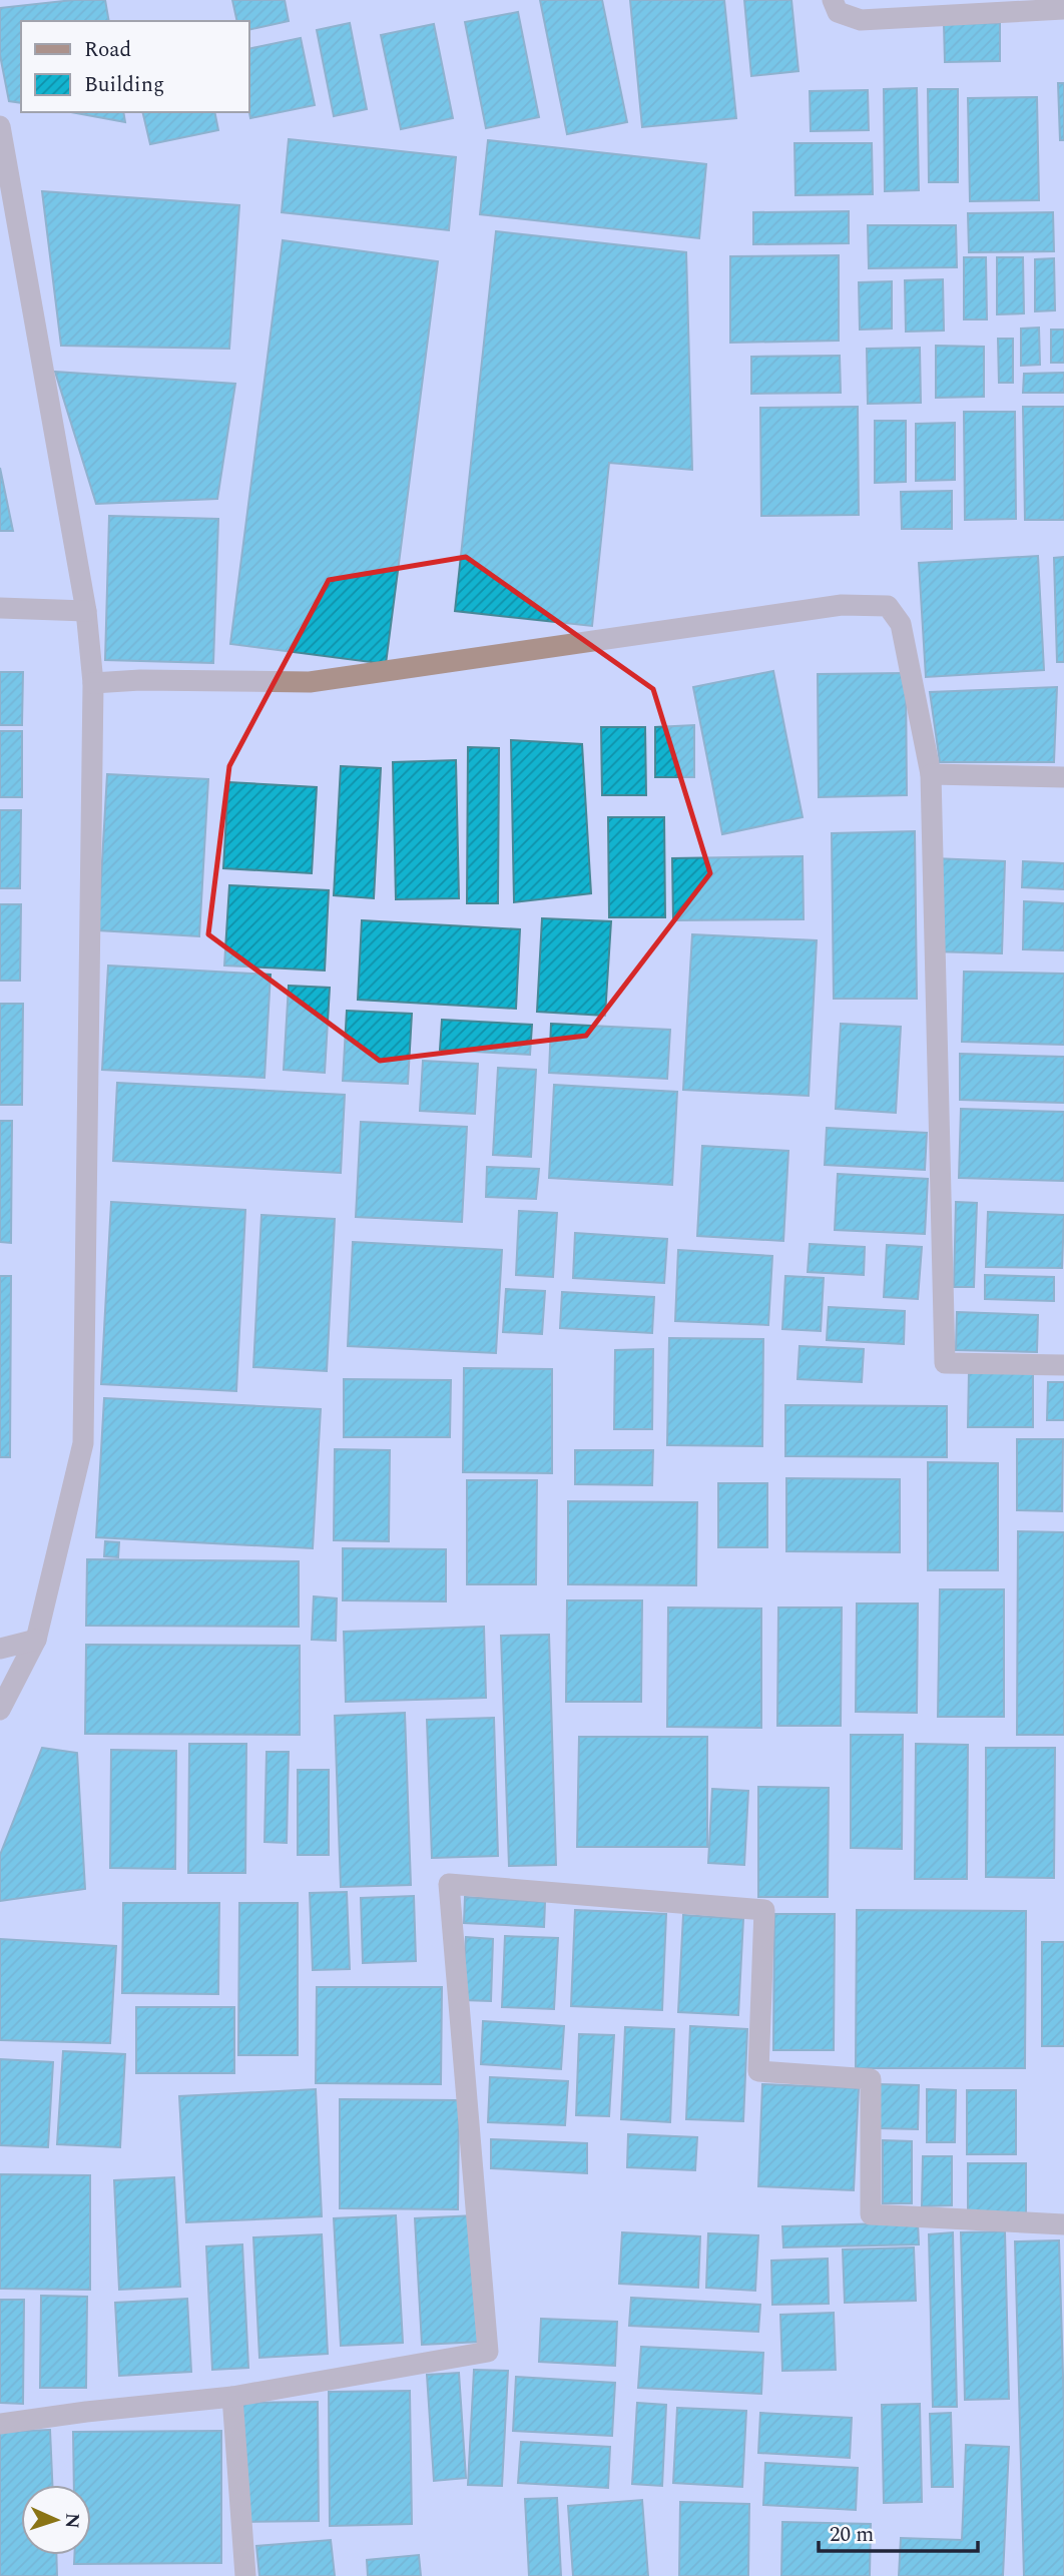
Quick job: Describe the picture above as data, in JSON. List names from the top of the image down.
{
  "legend": ["Road", "Building"],
  "scale_bar": "20 m",
  "north": "right"
}
